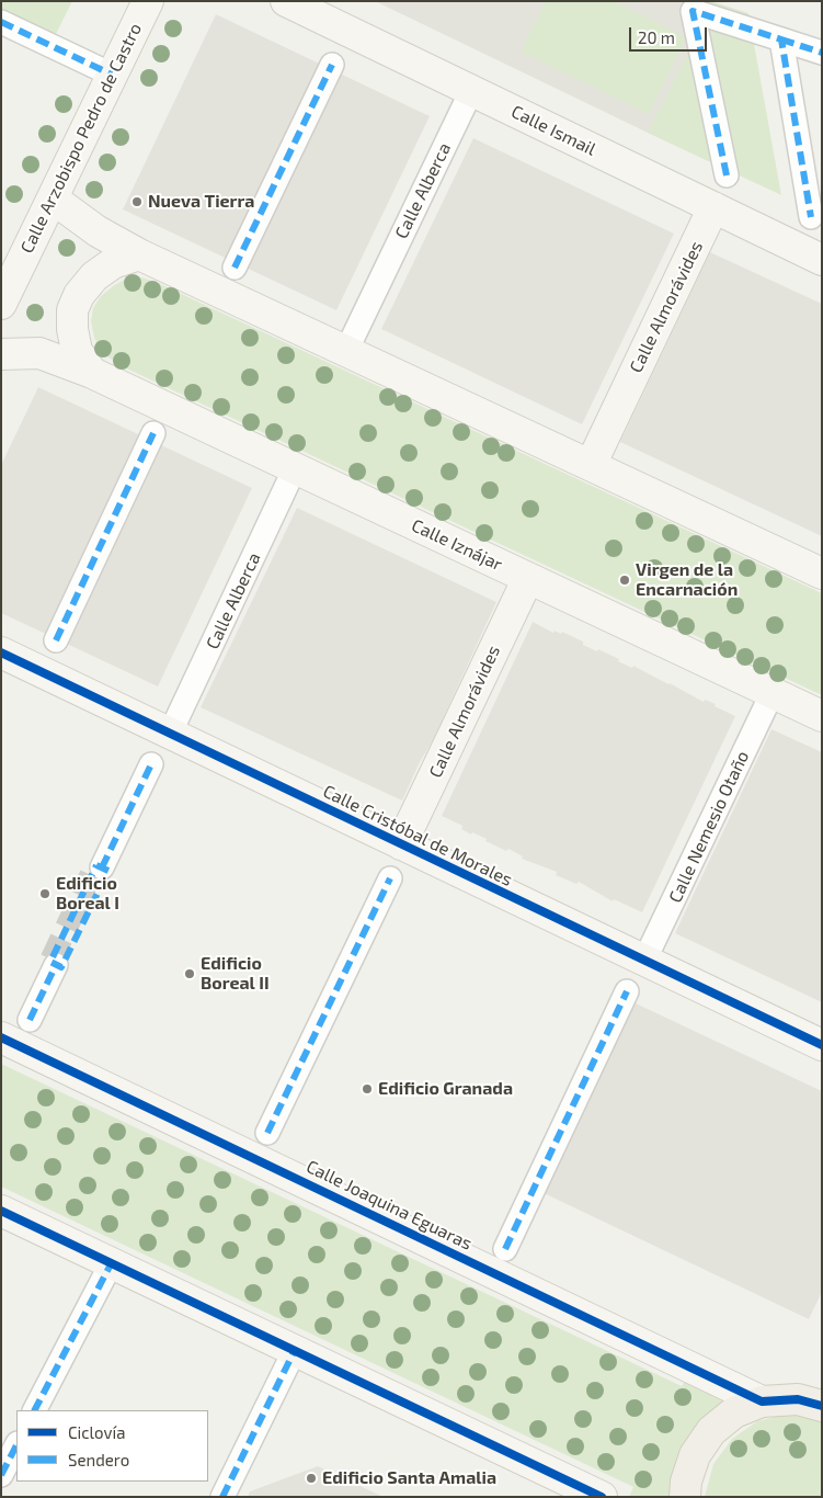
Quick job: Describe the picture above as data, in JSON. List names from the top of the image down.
{
  "streets": {
    "street": [
      "Calle Ismail",
      "Calle Arzobispo Pedro de Castro",
      "Calle Alberca",
      "Calle Almorávides",
      "Calle Iznájar",
      "Calle Nemesio Otaño",
      "Calle Cristóbal de Morales",
      "Calle Joaquina Eguaras"
    ]
  },
  "crossings": [
    ["Calle Ismail", "Calle Alberca"],
    ["Calle Ismail", "Calle Almorávides"],
    ["Calle Alberca", "Calle Iznájar"],
    ["Calle Alberca", "Calle Cristóbal de Morales"],
    ["Calle Almorávides", "Calle Iznájar"],
    ["Calle Almorávides", "Calle Cristóbal de Morales"],
    ["Calle Iznájar", "Calle Nemesio Otaño"],
    ["Calle Nemesio Otaño", "Calle Cristóbal de Morales"]
  ],
  "places": [
    "Nueva Tierra",
    "Virgen de la Encarnación",
    "Edificio Boreal I",
    "Edificio Boreal II",
    "Edificio Granada",
    "Edificio Santa Amalia"
  ],
  "legend": ["Ciclovía", "Sendero"],
  "scale_bar": "20 m"
}
